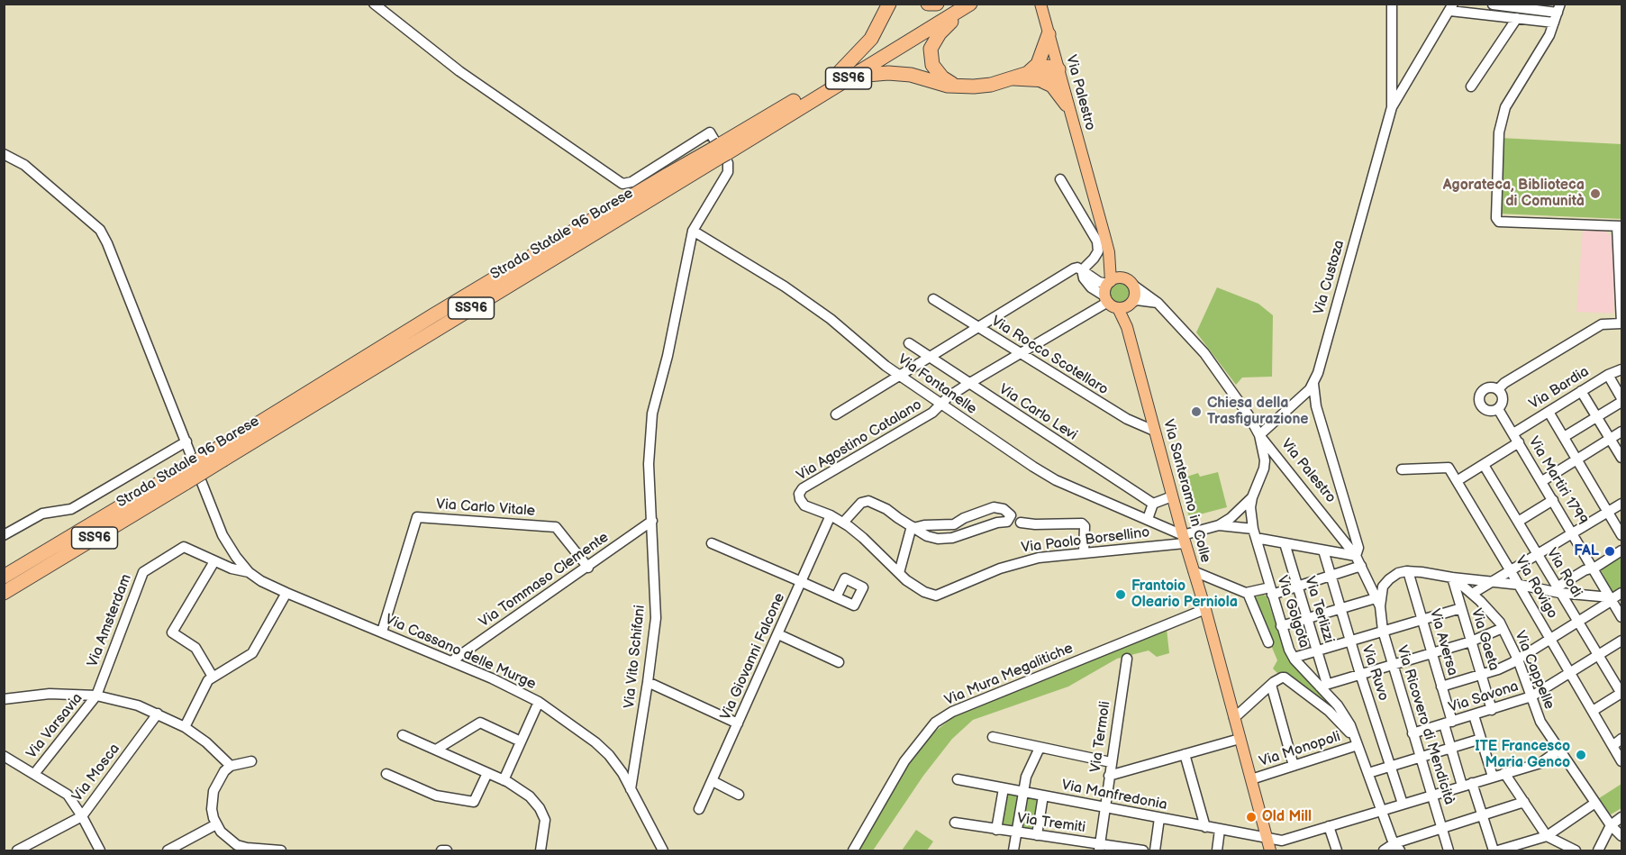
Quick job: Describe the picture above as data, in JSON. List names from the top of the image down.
{
  "streets": {
    "highway": ["SS96", "Strada Statale 96 Barese"],
    "main road": ["Via Palestro", "Via Santeramo in Colle"],
    "street": [
      "Via Custoza",
      "Via Rocco Scotellaro",
      "Via Fontanelle",
      "Via Bardia",
      "Via Carlo Levi",
      "Via Agostino Catalano",
      "Via Martiri 1799",
      "Via Carlo Vitale",
      "Via Paolo Borsellino",
      "Via Rodi",
      "Via Tommaso Clemente",
      "Via Rovigo",
      "Via Terlizzi",
      "Via Golgota",
      "Via Amsterdam",
      "Via Gaeta",
      "Via Aversa",
      "Via Cassano delle Murge",
      "Via Vito Schifani",
      "Via Giovanni Falcone",
      "Via Cappelle",
      "Via Ruvo",
      "Via Mura Megalitiche",
      "Via Savona",
      "Via Ricovero di Mendicità",
      "Via Varsavia",
      "Via Termoli",
      "Via Monopoli",
      "Via Mosca",
      "Via Manfredonia",
      "Via Tremiti"
    ]
  },
  "crossings": [
    ["Via Palestro", "Via Santeramo in Colle"],
    ["Via Palestro", "Via Ricovero di Mendicità"],
    ["Via Custoza", "Via Ricovero di Mendicità"],
    ["Via Rocco Scotellaro", "Via Santeramo in Colle"],
    ["Via Fontanelle", "Via Agostino Catalano"],
    ["Via Fontanelle", "Via Santeramo in Colle"],
    ["Via Fontanelle", "Via Paolo Borsellino"],
    ["Via Fontanelle", "Via Vito Schifani"],
    ["Via Bardia", "Via Martiri 1799"],
    ["Via Bardia", "Via Rodi"],
    ["Via Bardia", "Via Rovigo"],
    ["Via Agostino Catalano", "Via Paolo Borsellino"],
    ["Via Agostino Catalano", "Via Giovanni Falcone"],
    ["Via Santeramo in Colle", "Via Paolo Borsellino"],
    ["Via Santeramo in Colle", "Via Mura Megalitiche"],
    ["Via Santeramo in Colle", "Via Monopoli"],
    ["Via Santeramo in Colle", "Via Manfredonia"],
    ["Via Carlo Vitale", "Via Tommaso Clemente"],
    ["Via Carlo Vitale", "Via Cassano delle Murge"],
    ["Via Paolo Borsellino", "Via Giovanni Falcone"],
    ["Via Rodi", "Via Savona"],
    ["Via Tommaso Clemente", "Via Cassano delle Murge"],
    ["Via Tommaso Clemente", "Via Vito Schifani"],
    ["Via Rovigo", "Via Savona"],
    ["Via Terlizzi", "Via Golgota"],
    ["Via Golgota", "Via Monopoli"],
    ["Via Golgota", "Via Manfredonia"],
    ["Via Amsterdam", "Via Varsavia"],
    ["Via Gaeta", "Via Cappelle"],
    ["Via Gaeta", "Via Savona"],
    ["Via Aversa", "Via Savona"],
    ["Via Aversa", "Via Manfredonia"],
    ["Via Cassano delle Murge", "Via Vito Schifani"],
    ["Via Cappelle", "Via Savona"],
    ["Via Cappelle", "Via Manfredonia"],
    ["Via Ruvo", "Via Manfredonia"],
    ["Via Savona", "Via Ricovero di Mendicità"],
    ["Via Ricovero di Mendicità", "Via Manfredonia"],
    ["Via Termoli", "Via Manfredonia"],
    ["Via Termoli", "Via Tremiti"]
  ],
  "places": [
    "Agorateca, Biblioteca di Comunità",
    "Chiesa della Trasfigurazione",
    "FAL",
    "Frantoio Oleario Perniola",
    "ITE Francesco Maria Genco",
    "Old Mill"
  ]
}
